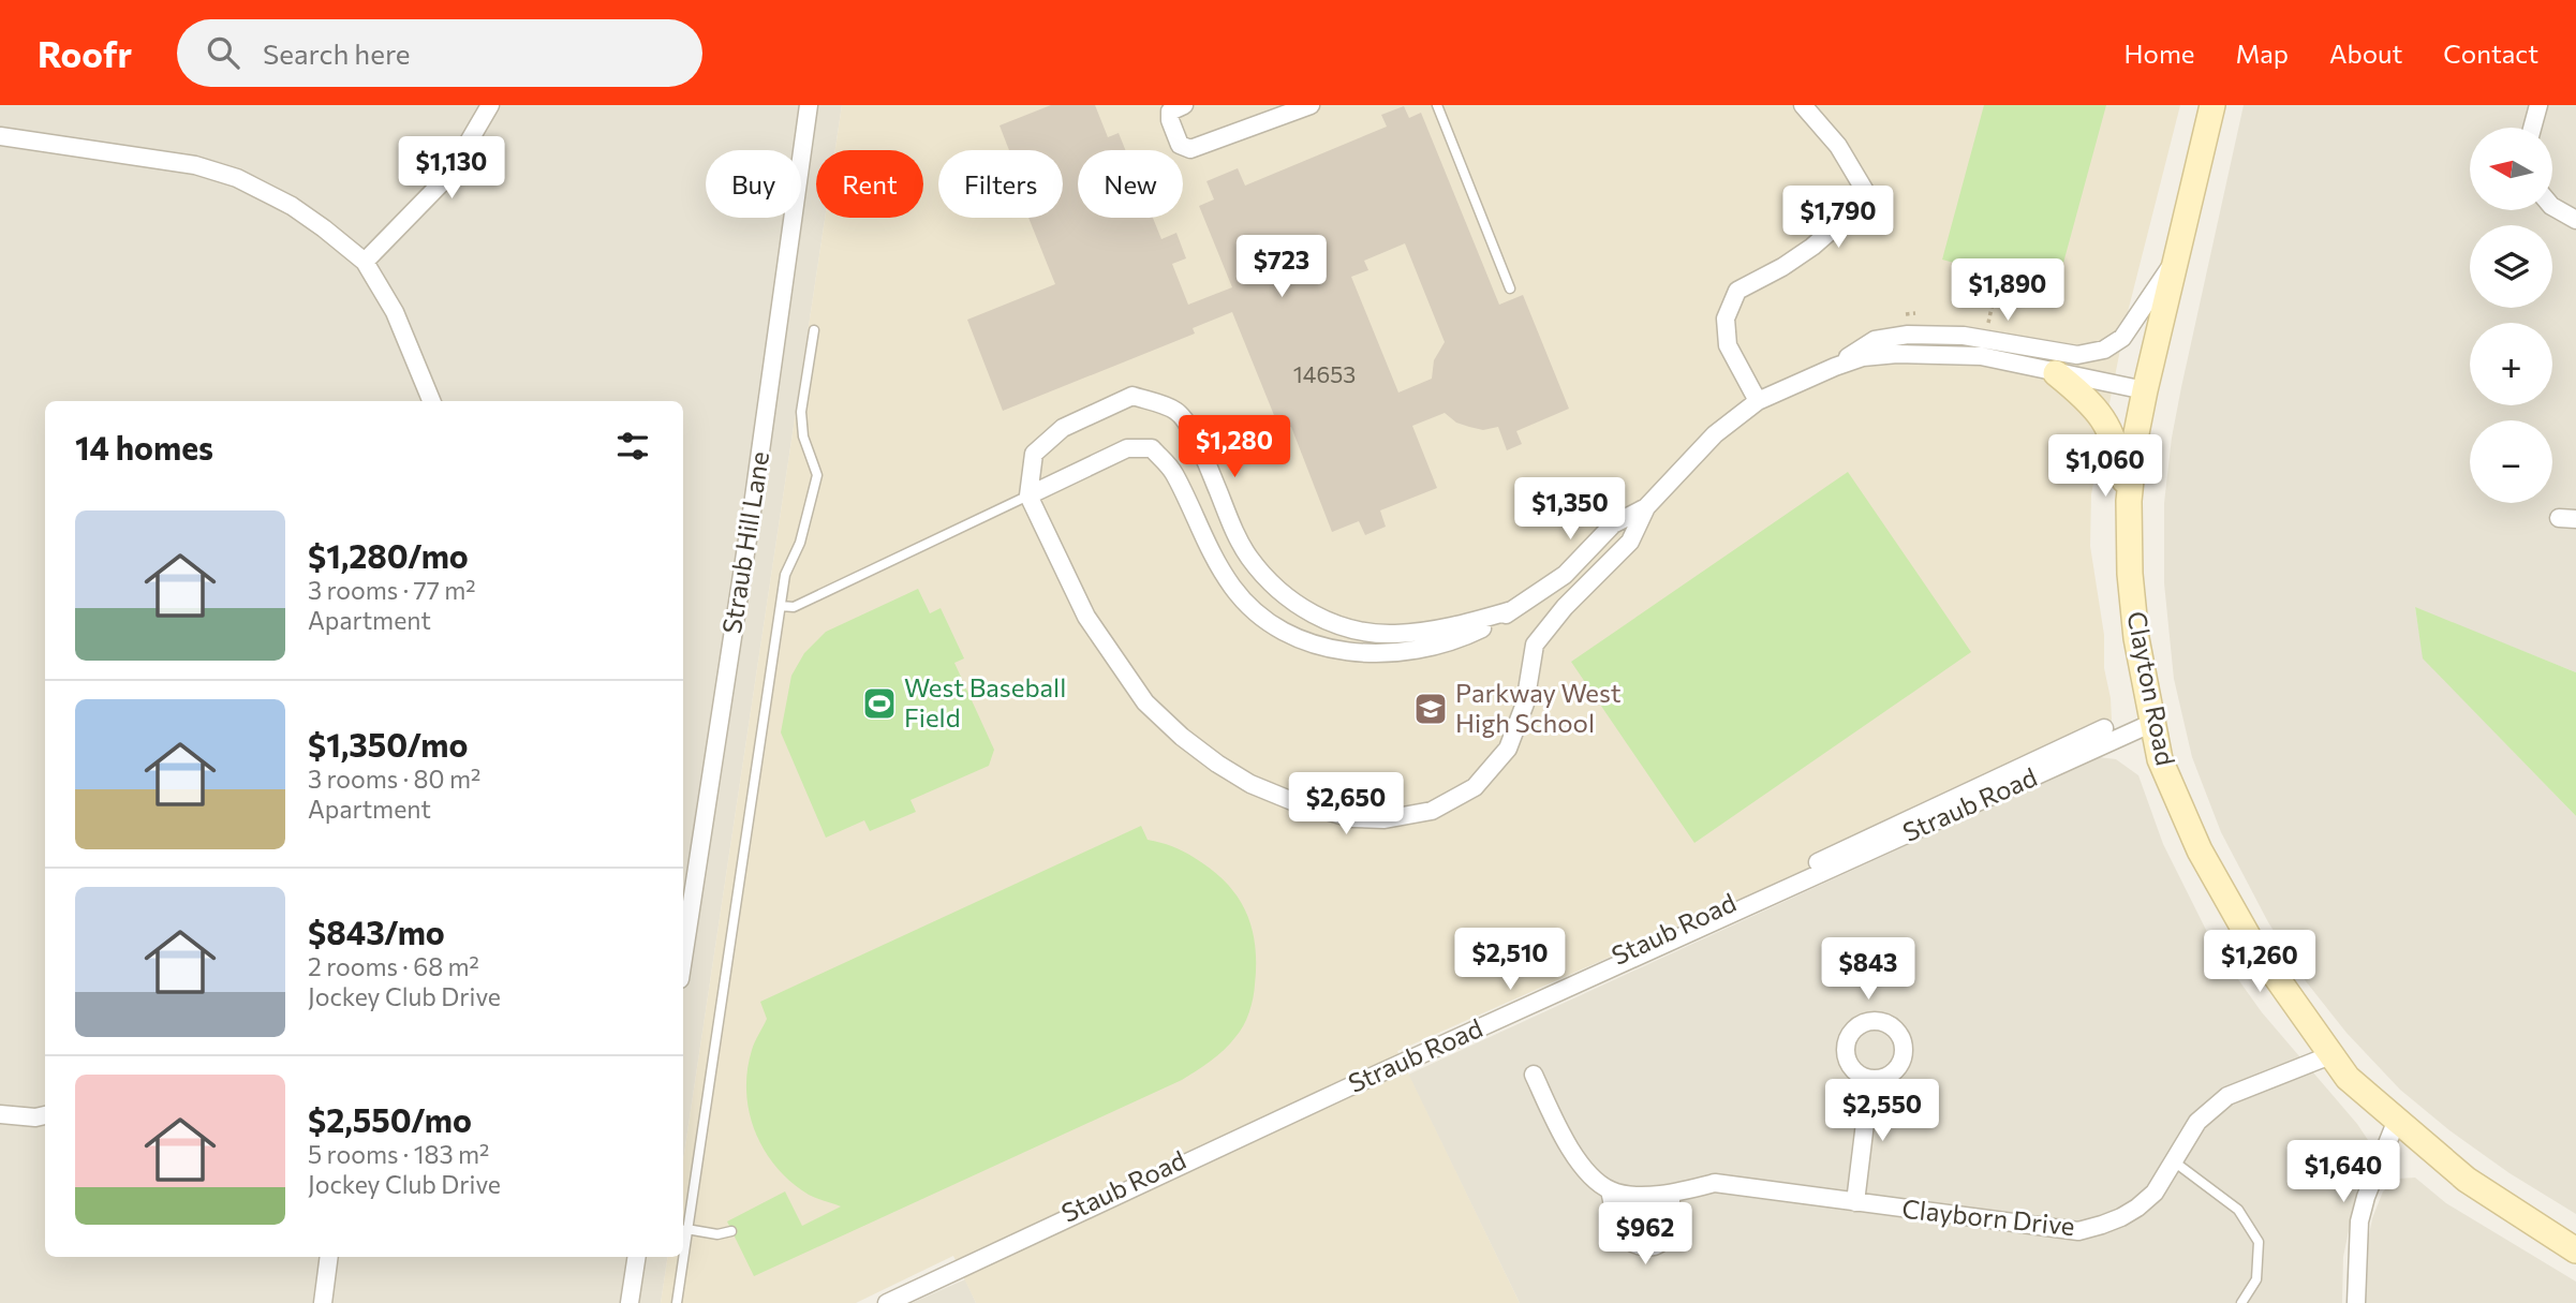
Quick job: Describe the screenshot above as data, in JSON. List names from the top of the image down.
{
  "streets": {
    "main road": ["Clayton Road"],
    "street": [
      "Straub Hill Lane",
      "Straub Road",
      "Staub Road",
      "Clayborn Drive"
    ]
  },
  "crossings": [
    ["Clayton Road", "Straub Road"],
    ["Clayton Road", "Clayborn Drive"]
  ],
  "places": {
    "sports": ["West Baseball Field"],
    "school or university": ["Parkway West High School"]
  },
  "house_numbers": ["14653"],
  "north": "left",
  "page": {
    "header": "Roofr",
    "search": "Search here",
    "nav": [
      "Home",
      "Map",
      "About",
      "Contact"
    ],
    "map_buttons": ["+", "−"],
    "price": [
      "$1,130",
      "$1,790",
      "$723",
      "$1,890",
      "$1,280",
      "$1,060",
      "$1,350",
      "$2,650",
      "$2,510",
      "$1,260",
      "$843",
      "$2,550",
      "$1,640",
      "$962"
    ],
    "chip": [
      "Buy",
      "Rent",
      "Filters",
      "New"
    ],
    "heading": "14 homes",
    "list": [
      {
        "name": "$1,280/mo",
        "note": "3 rooms · 77 m² · Apartment"
      },
      {
        "name": "$1,350/mo",
        "note": "3 rooms · 80 m² · Apartment"
      },
      {
        "name": "$843/mo",
        "note": "2 rooms · 68 m² · Jockey Club Drive"
      },
      {
        "name": "$2,550/mo",
        "note": "5 rooms · 183 m² · Jockey Club Drive"
      }
    ]
  }
}
